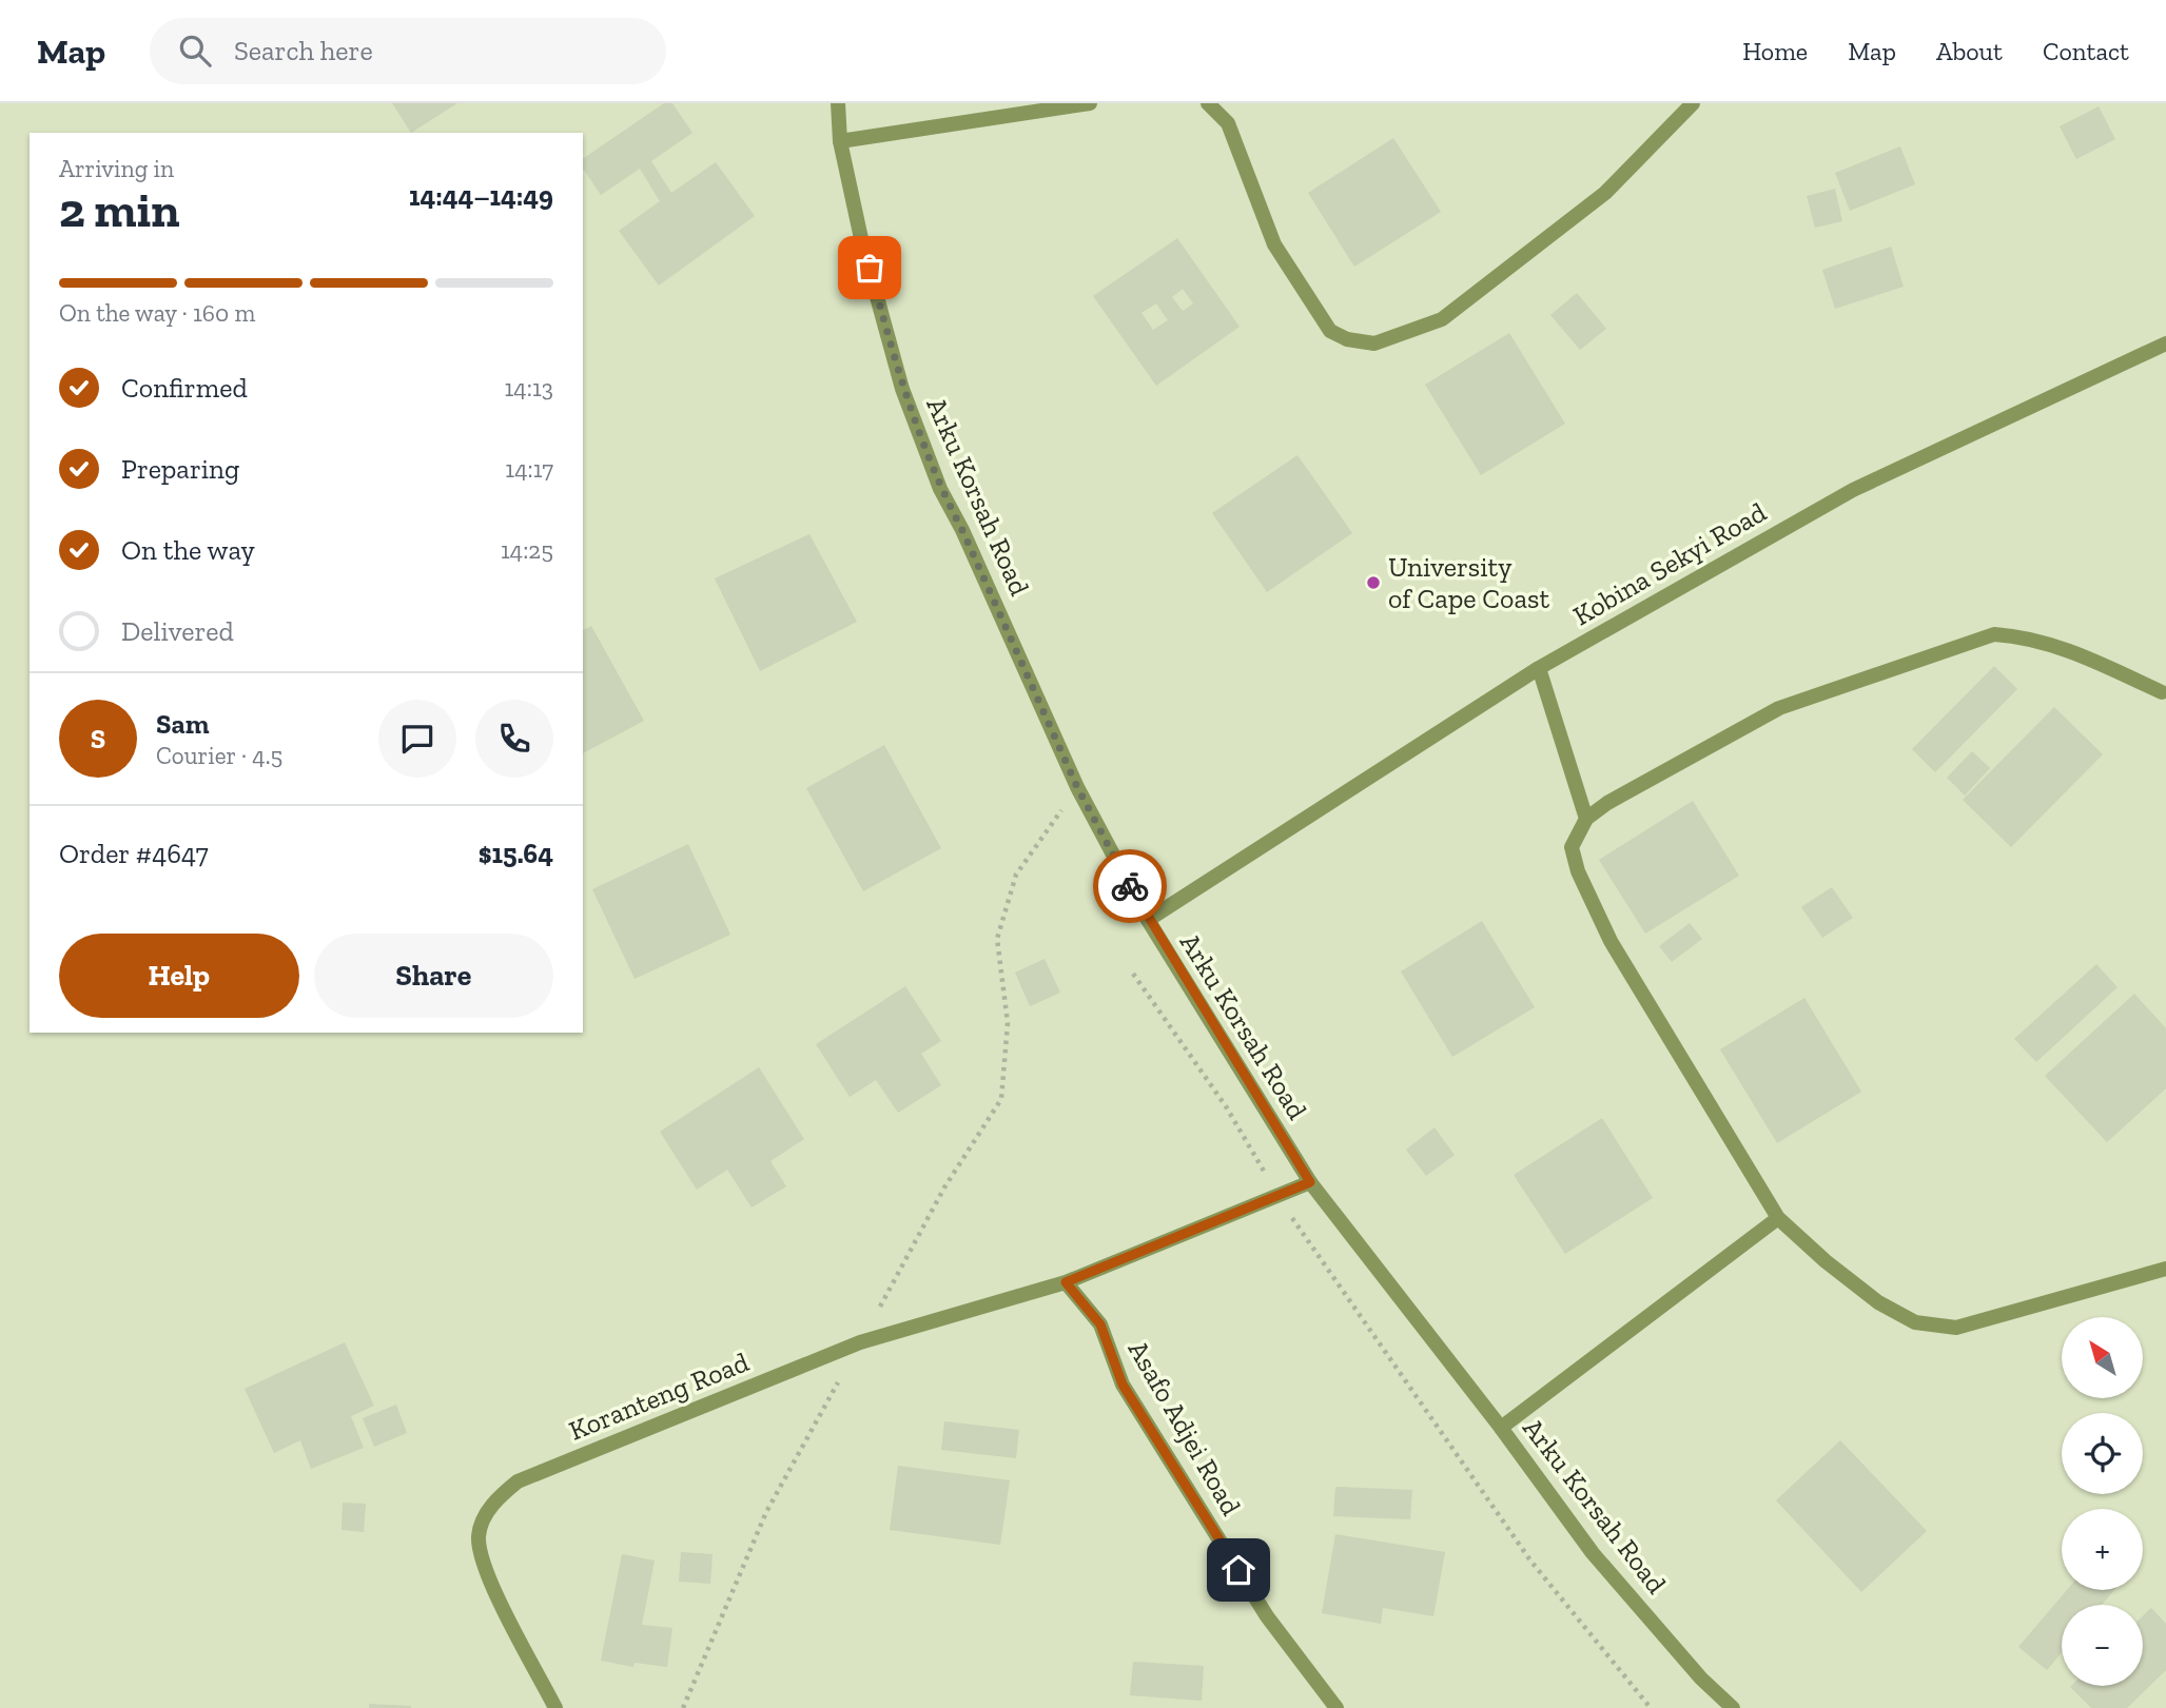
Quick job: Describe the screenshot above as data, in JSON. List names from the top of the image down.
{
  "streets": {
    "street": [
      "Arku Korsah Road",
      "Kobina Sekyi Road",
      "Koranteng Road",
      "Asafo Adjei Road"
    ]
  },
  "crossings": [
    ["Arku Korsah Road", "Kobina Sekyi Road"],
    ["Koranteng Road", "Asafo Adjei Road"]
  ],
  "places": ["University of Cape Coast"],
  "north": "top left",
  "page": {
    "header": "Map",
    "search": "Search here",
    "nav": [
      "Home",
      "Map",
      "About",
      "Contact"
    ],
    "heading": ["2 min", "Arriving in", "14:44–14:49"],
    "panel": [
      "Sam",
      "Courier · 4.5",
      "Order #4647",
      "$15.64"
    ],
    "bar": "On the way · 160 m",
    "list": [
      ["Confirmed", "14:13"],
      ["Preparing", "14:17"],
      ["On the way", "14:25"],
      "Delivered"
    ],
    "round": "S",
    "buttons": ["Help", "Share"],
    "map_buttons": ["+", "−"]
  }
}
